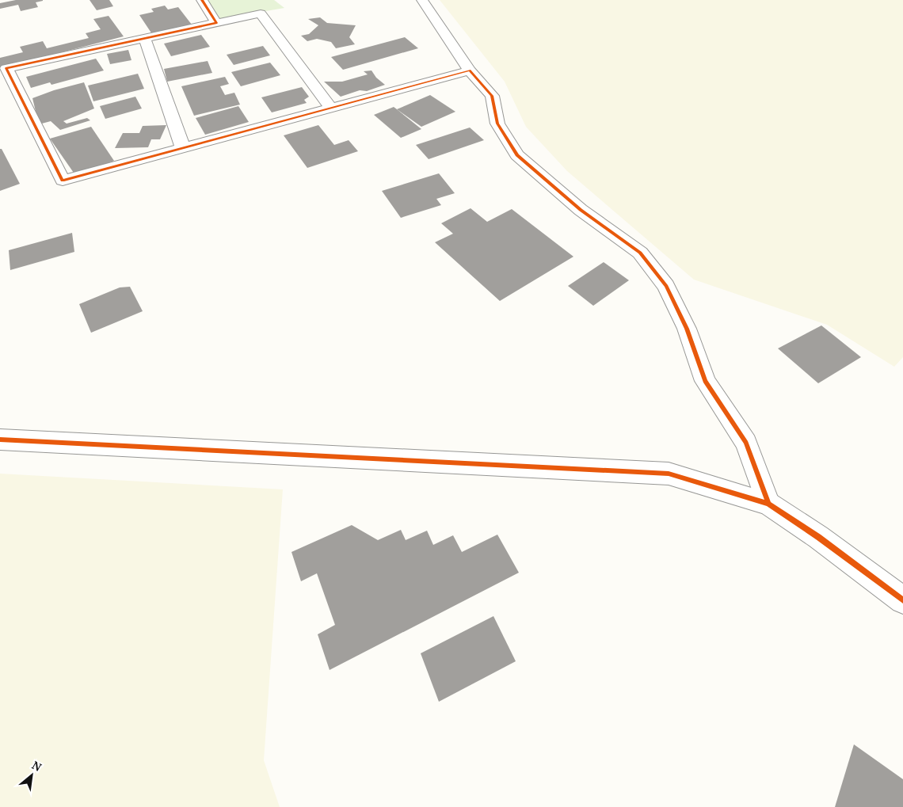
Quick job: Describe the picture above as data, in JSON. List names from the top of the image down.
{
  "north": "top right"
}
